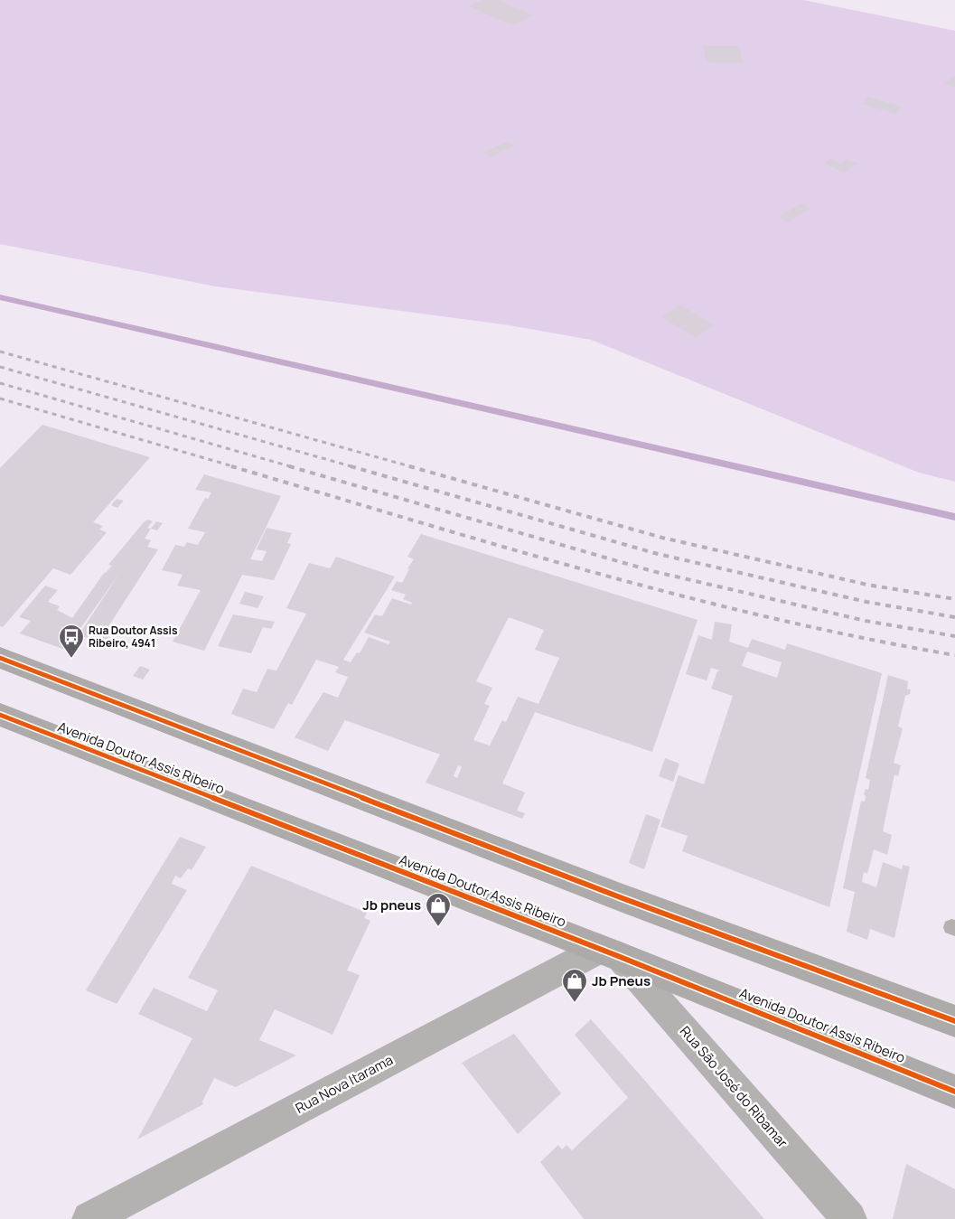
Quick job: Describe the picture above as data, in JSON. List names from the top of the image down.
{
  "streets": {
    "main road": ["Avenida Doutor Assis Ribeiro"],
    "street": ["Rua Nova Itarama", "Rua São José do Ribamar"]
  },
  "crossings": [
    ["Avenida Doutor Assis Ribeiro", "Rua Nova Itarama"],
    ["Avenida Doutor Assis Ribeiro", "Rua São José do Ribamar"],
    ["Rua Nova Itarama", "Rua São José do Ribamar"]
  ],
  "places": {
    "bus stop": ["Rua Doutor Assis Ribeiro, 4941"],
    "shop": ["Jb pneus", "Jb Pneus"]
  }
}
